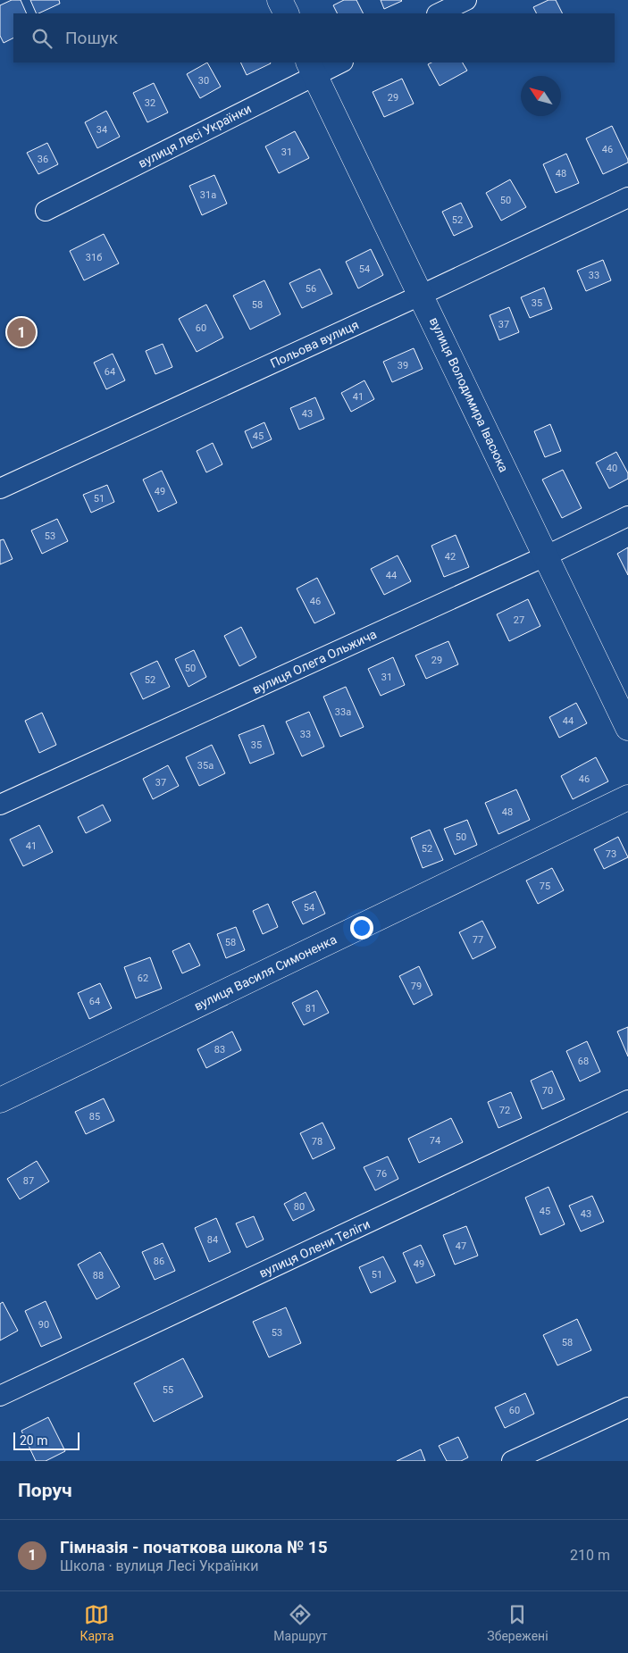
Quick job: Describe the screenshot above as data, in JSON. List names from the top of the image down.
{
  "streets": {
    "street": [
      "вулиця Лесі Українки",
      "Польова вулиця",
      "вулиця Володимира Івасюка",
      "вулиця Олега Ольжича",
      "вулиця Василя Симоненка",
      "вулиця Олени Теліги"
    ]
  },
  "crossings": [
    ["вулиця Лесі Українки", "вулиця Володимира Івасюка"],
    ["Польова вулиця", "вулиця Володимира Івасюка"],
    ["вулиця Володимира Івасюка", "вулиця Олега Ольжича"]
  ],
  "house_numbers": [
    "30",
    "29",
    "32",
    "34",
    "46",
    "31",
    "36",
    "48",
    "31а",
    "50",
    "52",
    "31б",
    "54",
    "33",
    "56",
    "35",
    "58",
    "37",
    "60",
    "39",
    "64",
    "41",
    "43",
    "45",
    "40",
    "49",
    "51",
    "53",
    "42",
    "44",
    "46",
    "27",
    "29",
    "50",
    "31",
    "52",
    "33а",
    "44",
    "33",
    "35",
    "35а",
    "46",
    "37",
    "48",
    "50",
    "41",
    "52",
    "73",
    "75",
    "54",
    "77",
    "58",
    "62",
    "79",
    "64",
    "81",
    "83",
    "68",
    "70",
    "72",
    "85",
    "74",
    "78",
    "76",
    "87",
    "80",
    "45",
    "43",
    "84",
    "47",
    "86",
    "49",
    "51",
    "88",
    "90",
    "53",
    "58",
    "55",
    "60"
  ],
  "scale_bar": "20 m",
  "north": "top left",
  "page": {
    "search": "Пошук",
    "pins": "1",
    "scale": "20 m",
    "heading": "Поруч",
    "list": [
      {
        "mark": "1",
        "name": "Гімназія - початкова школа № 15",
        "note": "Школа · вулиця Лесі Українки",
        "value": "210 m"
      }
    ],
    "nav": ["Карта", "Маршрут", "Збережені"]
  }
}
